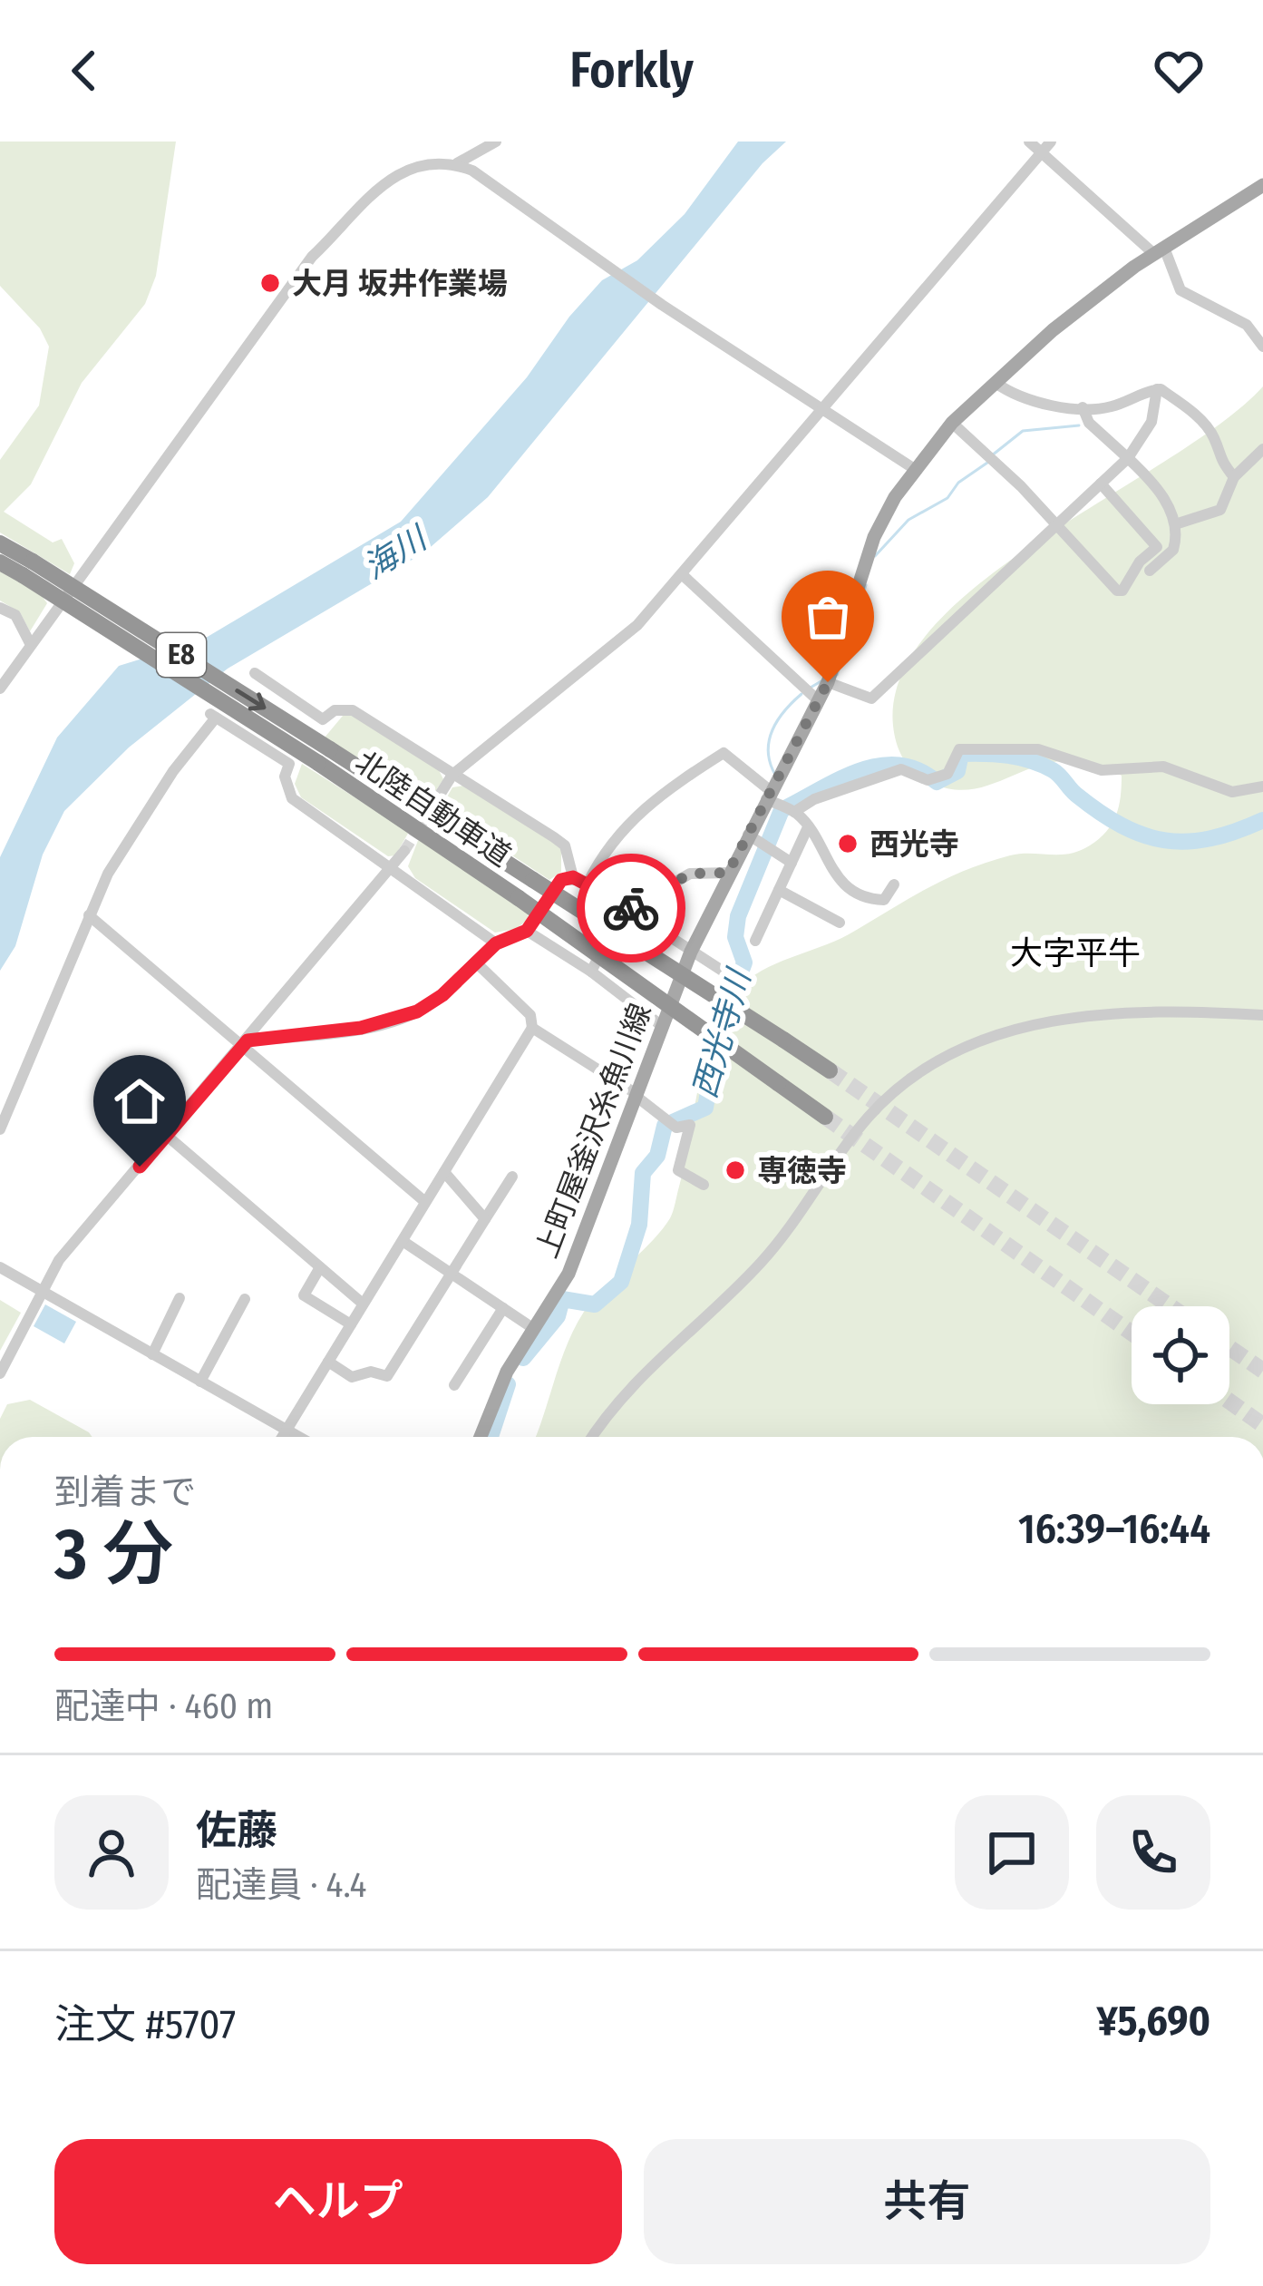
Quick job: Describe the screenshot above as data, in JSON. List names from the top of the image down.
{
  "streets": {
    "highway": ["E8", "北陸自動車道"],
    "main road": ["上町屋釜沢糸魚川線"]
  },
  "districts": ["大字平牛"],
  "water": ["海川", "西光寺川"],
  "places": ["大月 坂井作業場", "西光寺", "専徳寺"],
  "page": {
    "header": "Forkly",
    "heading": ["3 分", "到着まで", "16:39–16:44"],
    "panel": [
      "佐藤",
      "配達員 · 4.4",
      "注文 #5707",
      "¥5,690"
    ],
    "bar": "配達中 · 460 m",
    "buttons": ["ヘルプ", "共有"]
  }
}
